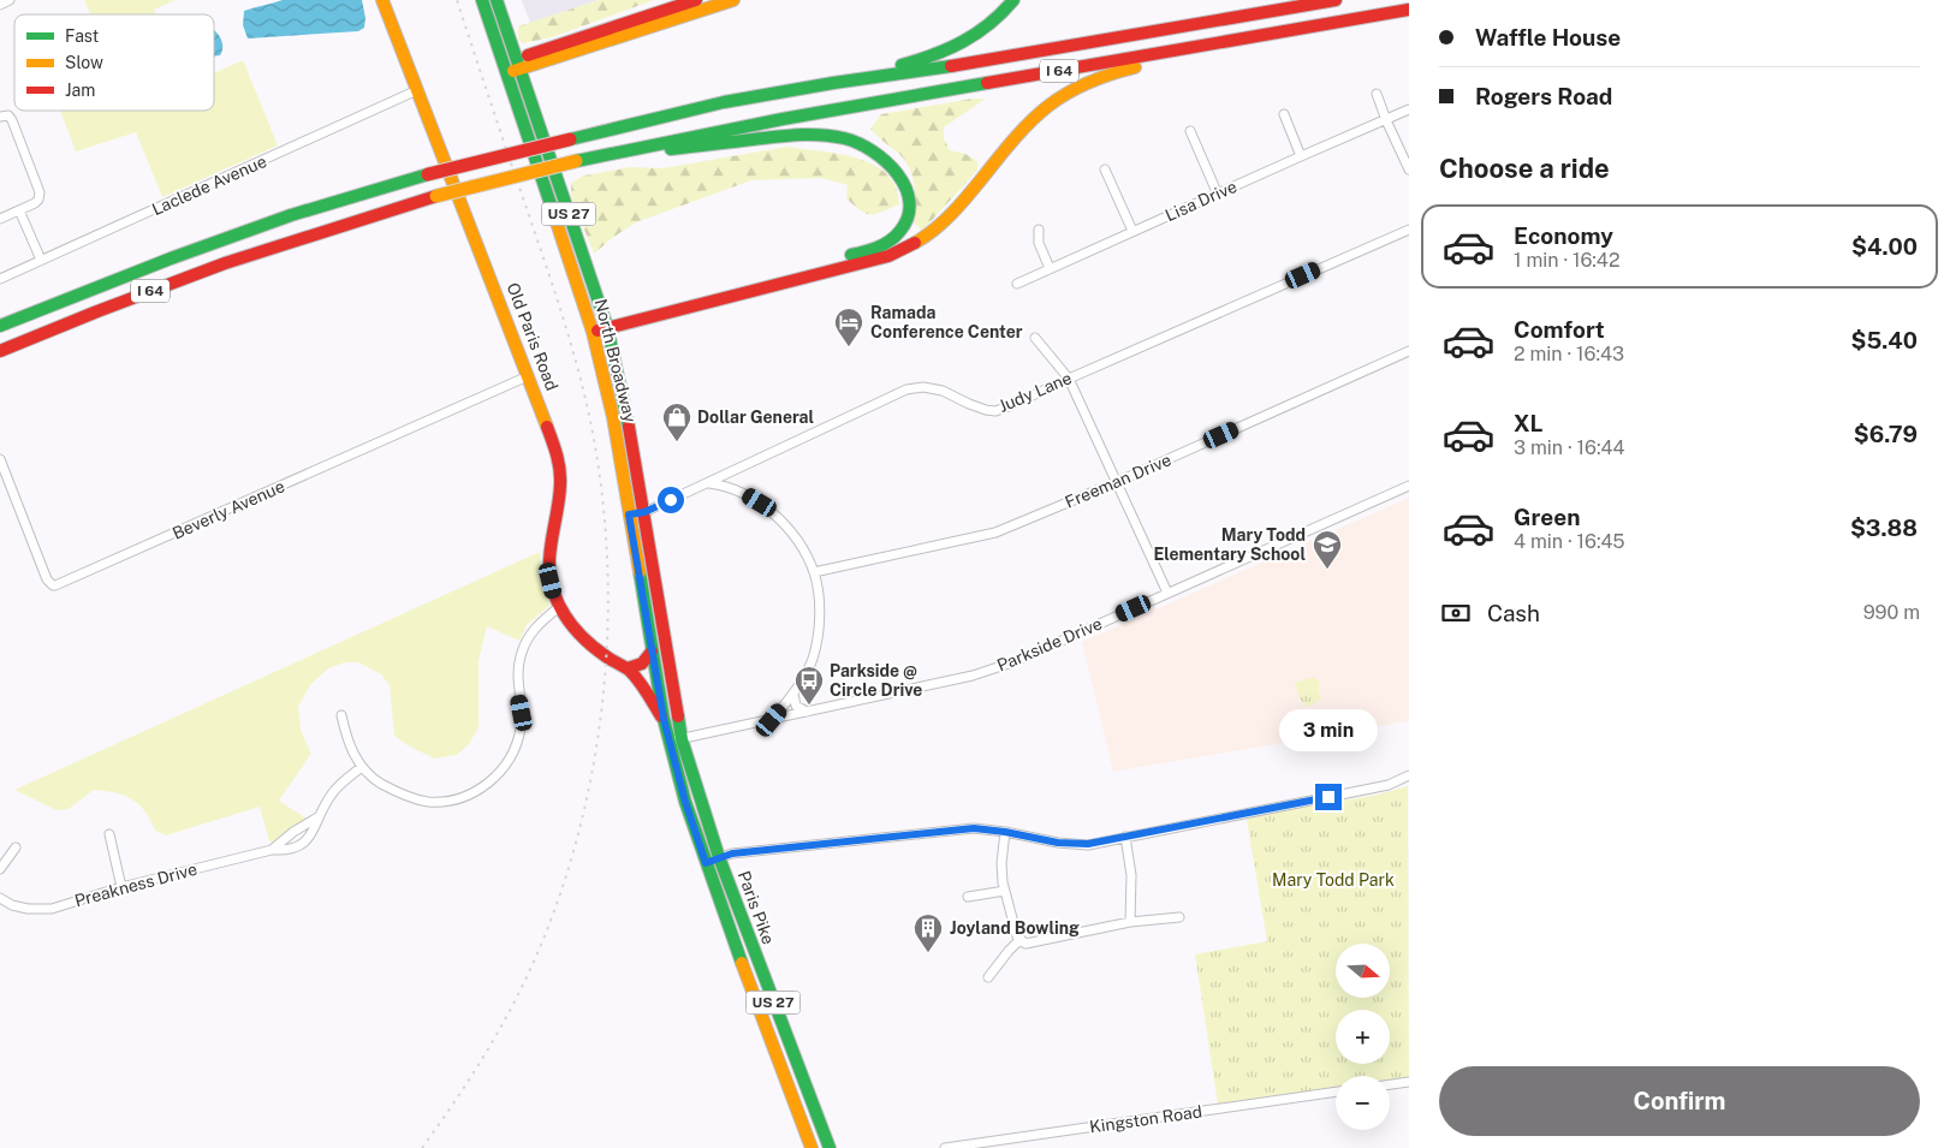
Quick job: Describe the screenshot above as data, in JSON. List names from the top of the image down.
{
  "streets": {
    "main road": [
      "I 64",
      "US 27",
      "Old Paris Road",
      "North Broadway",
      "Paris Pike"
    ],
    "street": [
      "Laclede Avenue",
      "Lisa Drive",
      "Judy Lane",
      "Freeman Drive",
      "Beverly Avenue",
      "Parkside Drive",
      "Preakness Drive",
      "Kingston Road"
    ]
  },
  "crossings": [
    ["Laclede Avenue", "Old Paris Road"],
    ["Old Paris Road", "Beverly Avenue"],
    ["North Broadway", "Judy Lane"],
    ["North Broadway", "Parkside Drive"],
    ["North Broadway", "Paris Pike"],
    ["Parkside Drive", "Paris Pike"]
  ],
  "parks": ["Mary Todd Park"],
  "places": {
    "hotel": ["Ramada Conference Center"],
    "shop": ["Dollar General"],
    "school or university": ["Mary Todd Elementary School"],
    "bus stop": ["Parkside @ Circle Drive"],
    "building": ["Joyland Bowling"]
  },
  "legend": ["Fast", "Slow", "Jam"],
  "north": "right",
  "page": {
    "banner": ["Waffle House", "Rogers Road"],
    "heading": "Choose a ride",
    "list": [
      {
        "name": "Economy",
        "note": "1 min · 16:42",
        "value": "$4.00"
      },
      {
        "name": "Comfort",
        "note": "2 min · 16:43",
        "value": "$5.40"
      },
      {
        "name": "XL",
        "note": "3 min · 16:44",
        "value": "$6.79"
      },
      {
        "name": "Green",
        "note": "4 min · 16:45",
        "value": "$3.88"
      }
    ],
    "pay": ["Cash", "990 m"],
    "bubble": "3 min",
    "map_buttons": ["+", "−"],
    "buttons": "Confirm"
  }
}
